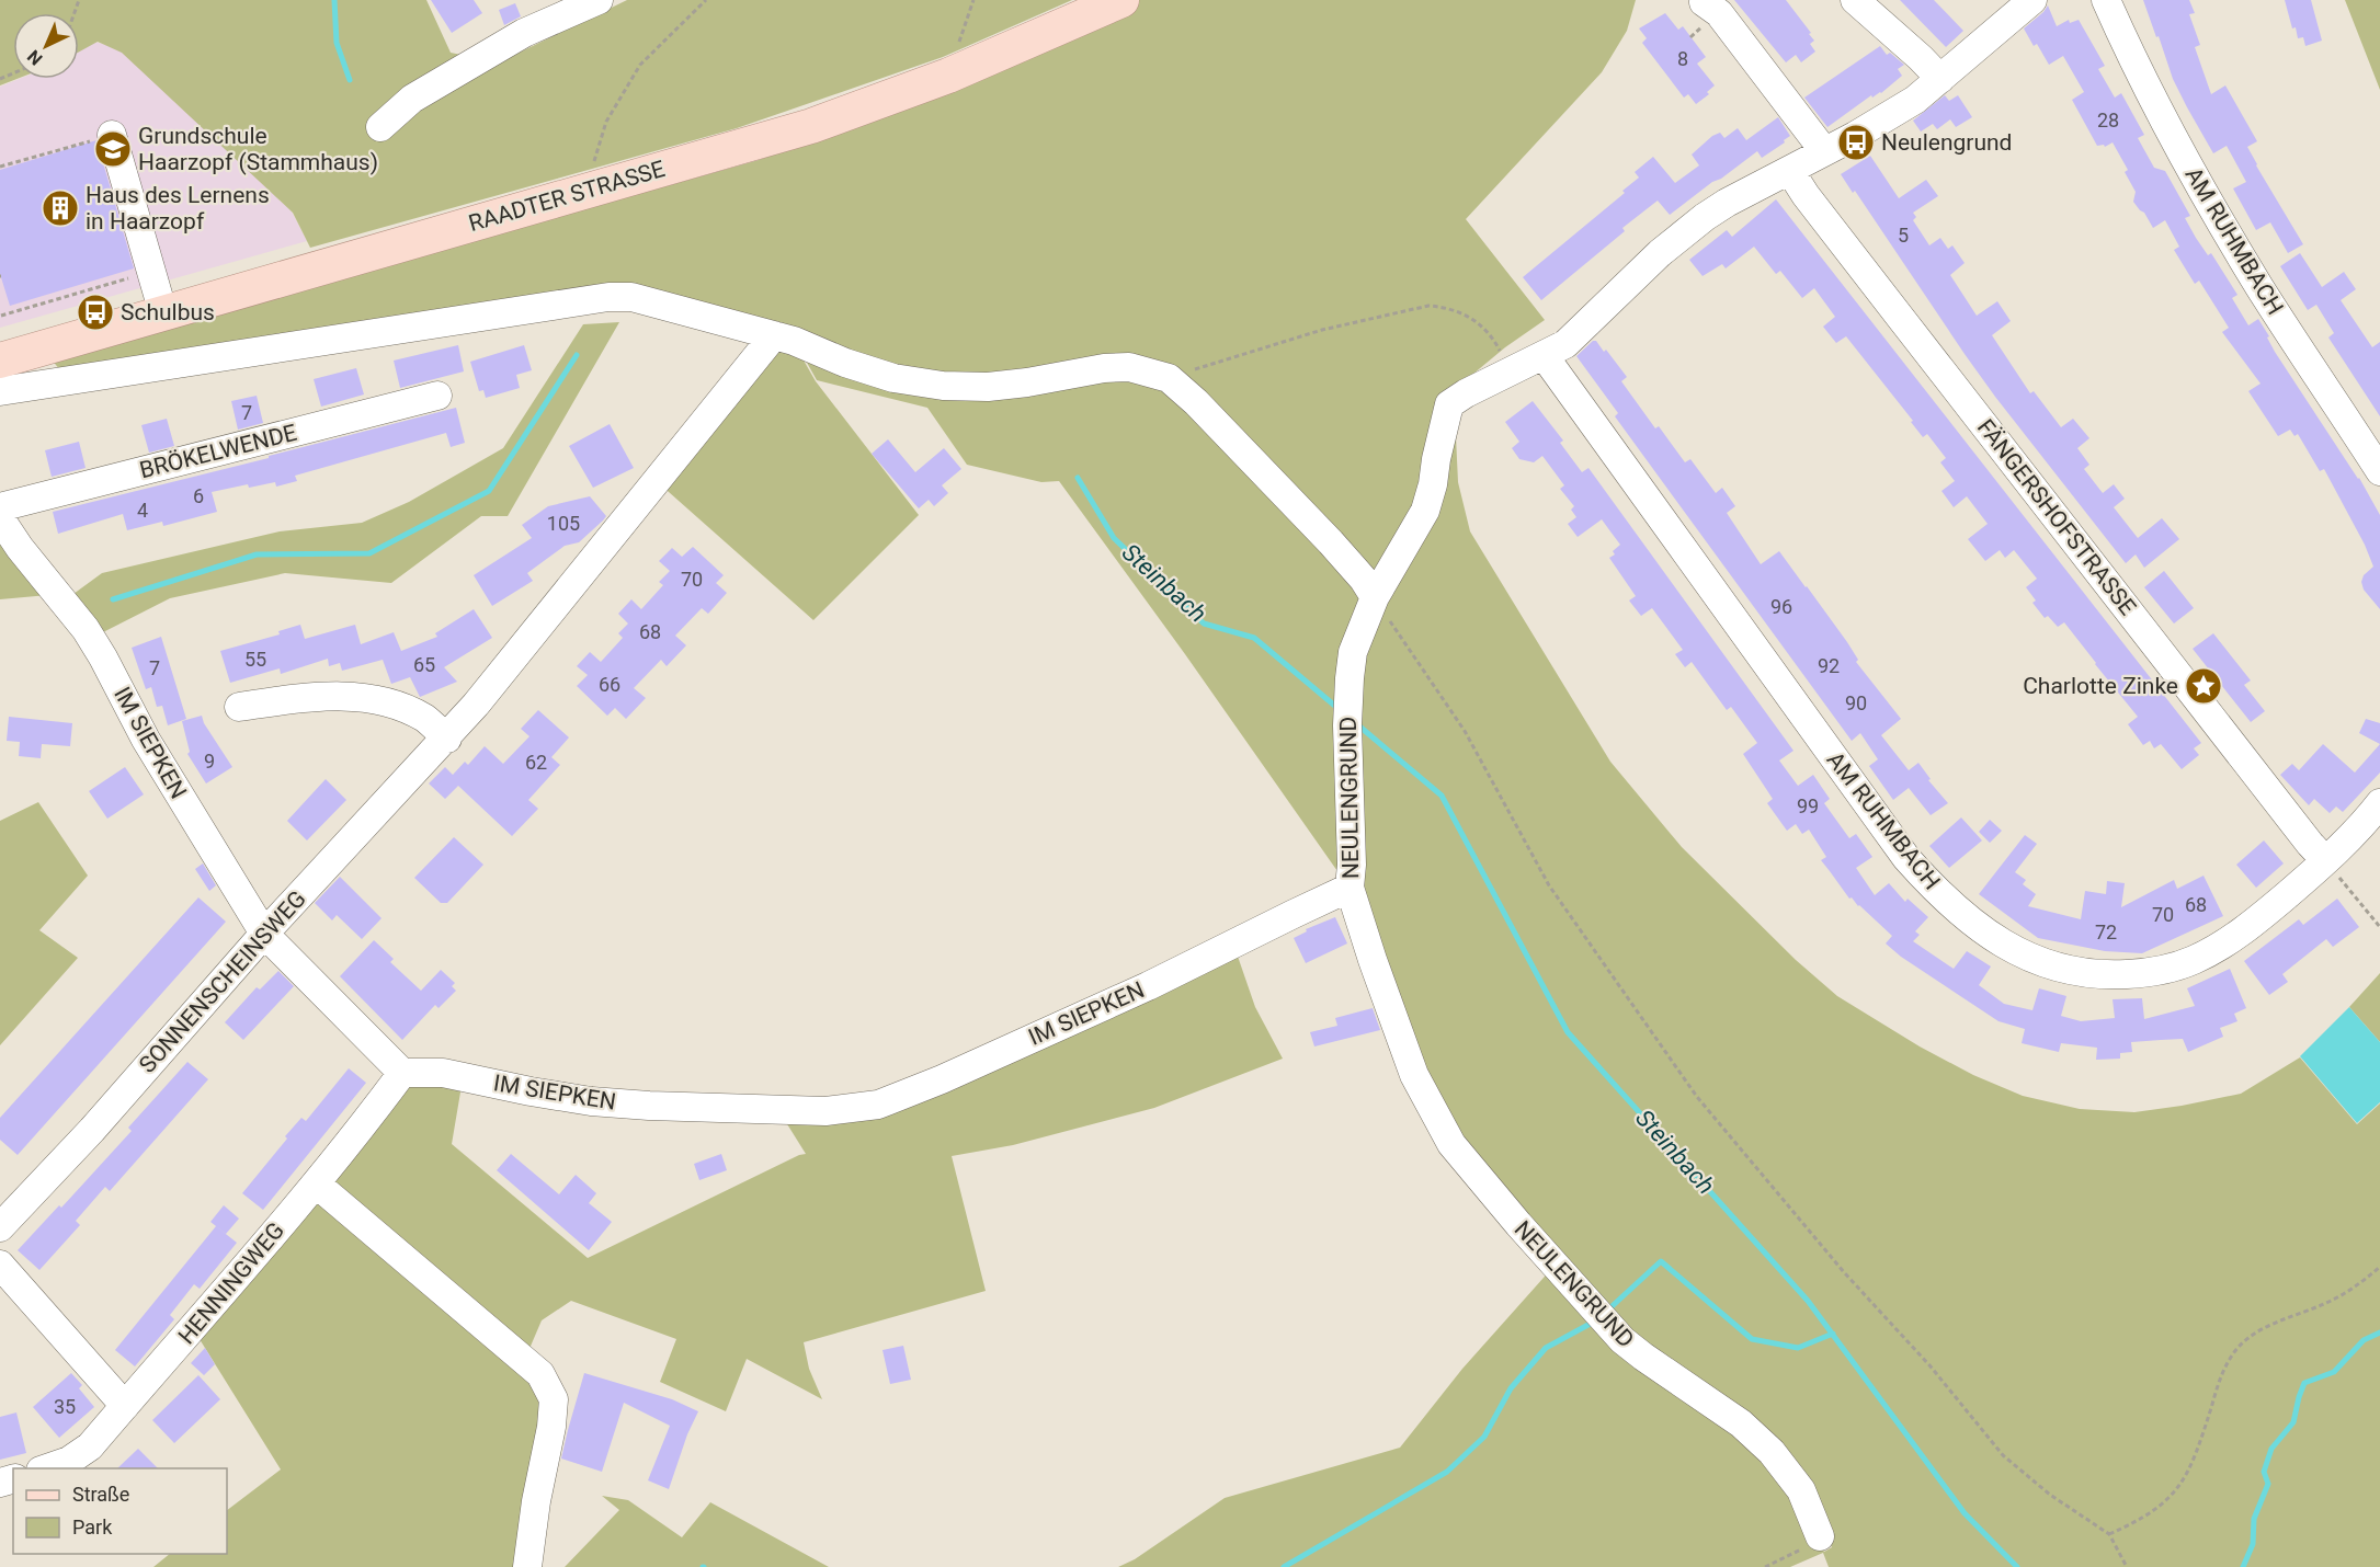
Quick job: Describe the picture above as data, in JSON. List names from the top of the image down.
{
  "streets": {
    "main road": ["RAADTER STRASSE"],
    "street": [
      "AM RUHMBACH",
      "BRÖKELWENDE",
      "FÄNGERSHOFSTRASSE",
      "IM SIEPKEN",
      "NEULENGRUND",
      "SONNENSCHEINSWEG",
      "HENNINGWEG"
    ]
  },
  "crossings": [
    ["AM RUHMBACH", "FÄNGERSHOFSTRASSE"],
    ["AM RUHMBACH", "NEULENGRUND"],
    ["FÄNGERSHOFSTRASSE", "NEULENGRUND"],
    ["IM SIEPKEN", "NEULENGRUND"],
    ["IM SIEPKEN", "SONNENSCHEINSWEG"],
    ["IM SIEPKEN", "HENNINGWEG"]
  ],
  "water": ["Steinbach"],
  "places": {
    "bus stop": ["Neulengrund", "Schulbus"],
    "school or university": ["Grundschule Haarzopf (Stammhaus)"],
    "building": ["Haus des Lernens in Haarzopf"],
    "place": ["Charlotte Zinke"]
  },
  "house_numbers": [
    "8",
    "28",
    "5",
    "7",
    "6",
    "4",
    "105",
    "70",
    "96",
    "68",
    "55",
    "65",
    "92",
    "7",
    "66",
    "90",
    "9",
    "62",
    "99",
    "68",
    "70",
    "72",
    "35"
  ],
  "legend": ["Straße", "Park"],
  "north": "bottom left"
}
